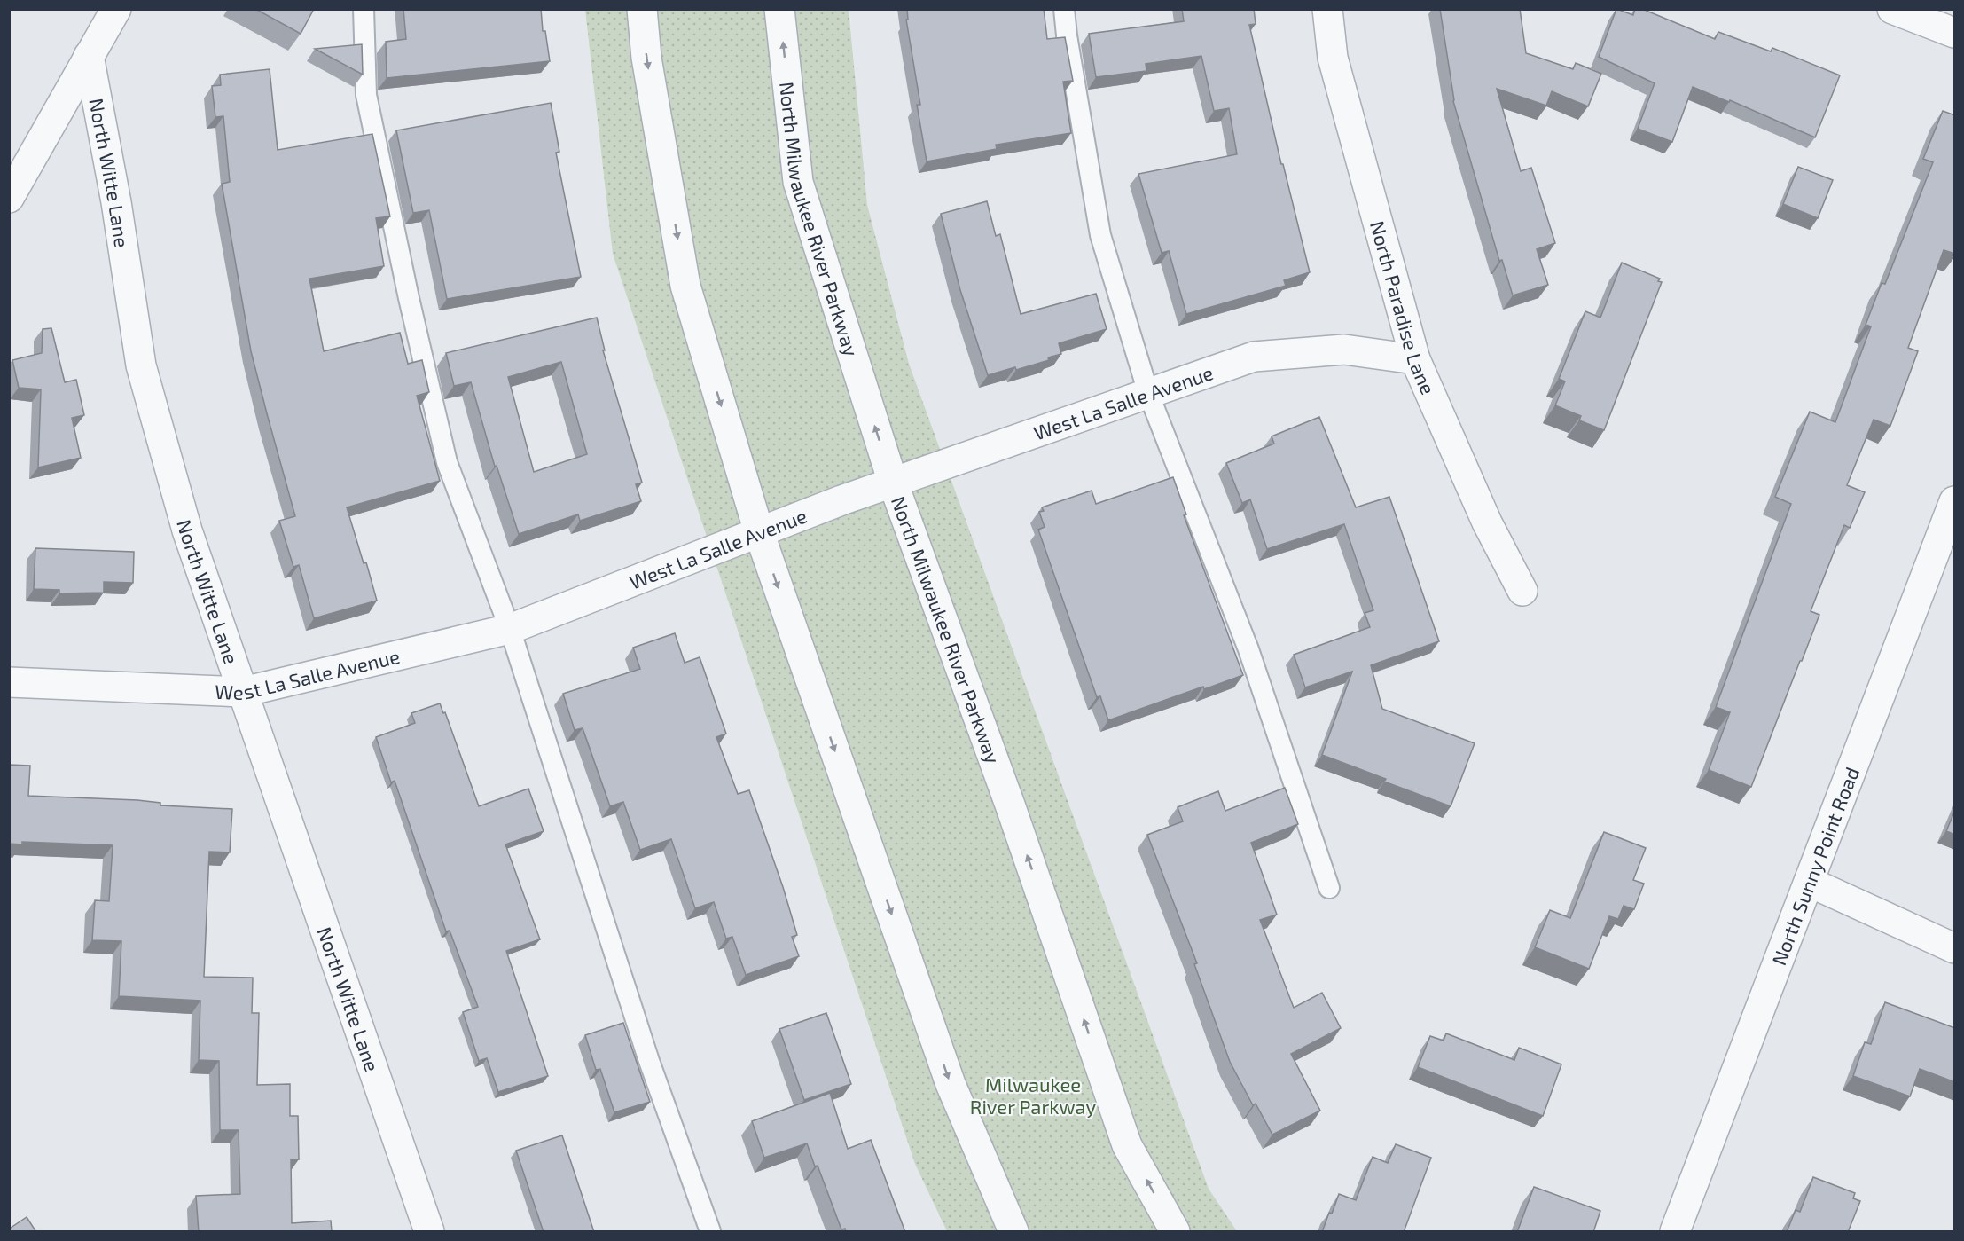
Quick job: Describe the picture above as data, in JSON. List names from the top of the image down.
{
  "streets": {
    "street": [
      "North Witte Lane",
      "North Milwaukee River Parkway",
      "North Paradise Lane",
      "West La Salle Avenue",
      "North Sunny Point Road"
    ]
  },
  "crossings": [
    ["North Witte Lane", "West La Salle Avenue"],
    ["North Milwaukee River Parkway", "West La Salle Avenue"],
    ["North Paradise Lane", "West La Salle Avenue"]
  ],
  "parks": ["Milwaukee River Parkway"]
}
